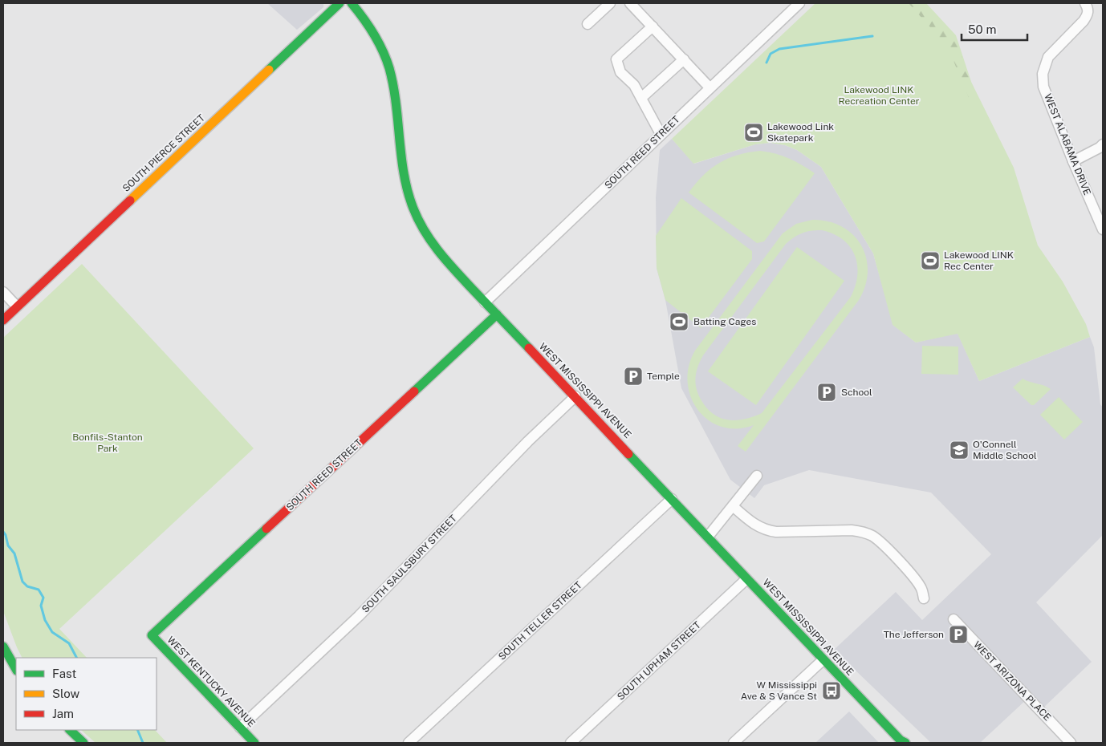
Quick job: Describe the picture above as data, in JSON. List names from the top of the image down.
{
  "streets": {
    "street": [
      "WEST ALABAMA DRIVE",
      "SOUTH REED STREET",
      "SOUTH PIERCE STREET",
      "WEST MISSISSIPPI AVENUE",
      "SOUTH SAULSBURY STREET",
      "SOUTH TELLER STREET",
      "SOUTH UPHAM STREET",
      "WEST ARIZONA PLACE",
      "WEST KENTUCKY AVENUE"
    ]
  },
  "crossings": [
    ["SOUTH REED STREET", "WEST MISSISSIPPI AVENUE"],
    ["SOUTH REED STREET", "WEST KENTUCKY AVENUE"],
    ["WEST MISSISSIPPI AVENUE", "SOUTH SAULSBURY STREET"],
    ["WEST MISSISSIPPI AVENUE", "SOUTH TELLER STREET"],
    ["WEST MISSISSIPPI AVENUE", "SOUTH UPHAM STREET"],
    ["SOUTH SAULSBURY STREET", "WEST KENTUCKY AVENUE"]
  ],
  "parks": ["Lakewood LINK Recreation Center", "Bonfils-Stanton Park"],
  "places": {
    "sports": ["Lakewood Link Skatepark", "Lakewood LINK Rec Center", "Batting Cages"],
    "parking": ["Temple", "School", "The Jefferson"],
    "school or university": ["O'Connell Middle School"],
    "bus stop": ["W Mississippi Ave & S Vance St"]
  },
  "legend": ["Fast", "Slow", "Jam"],
  "scale_bar": "50 m"
}
